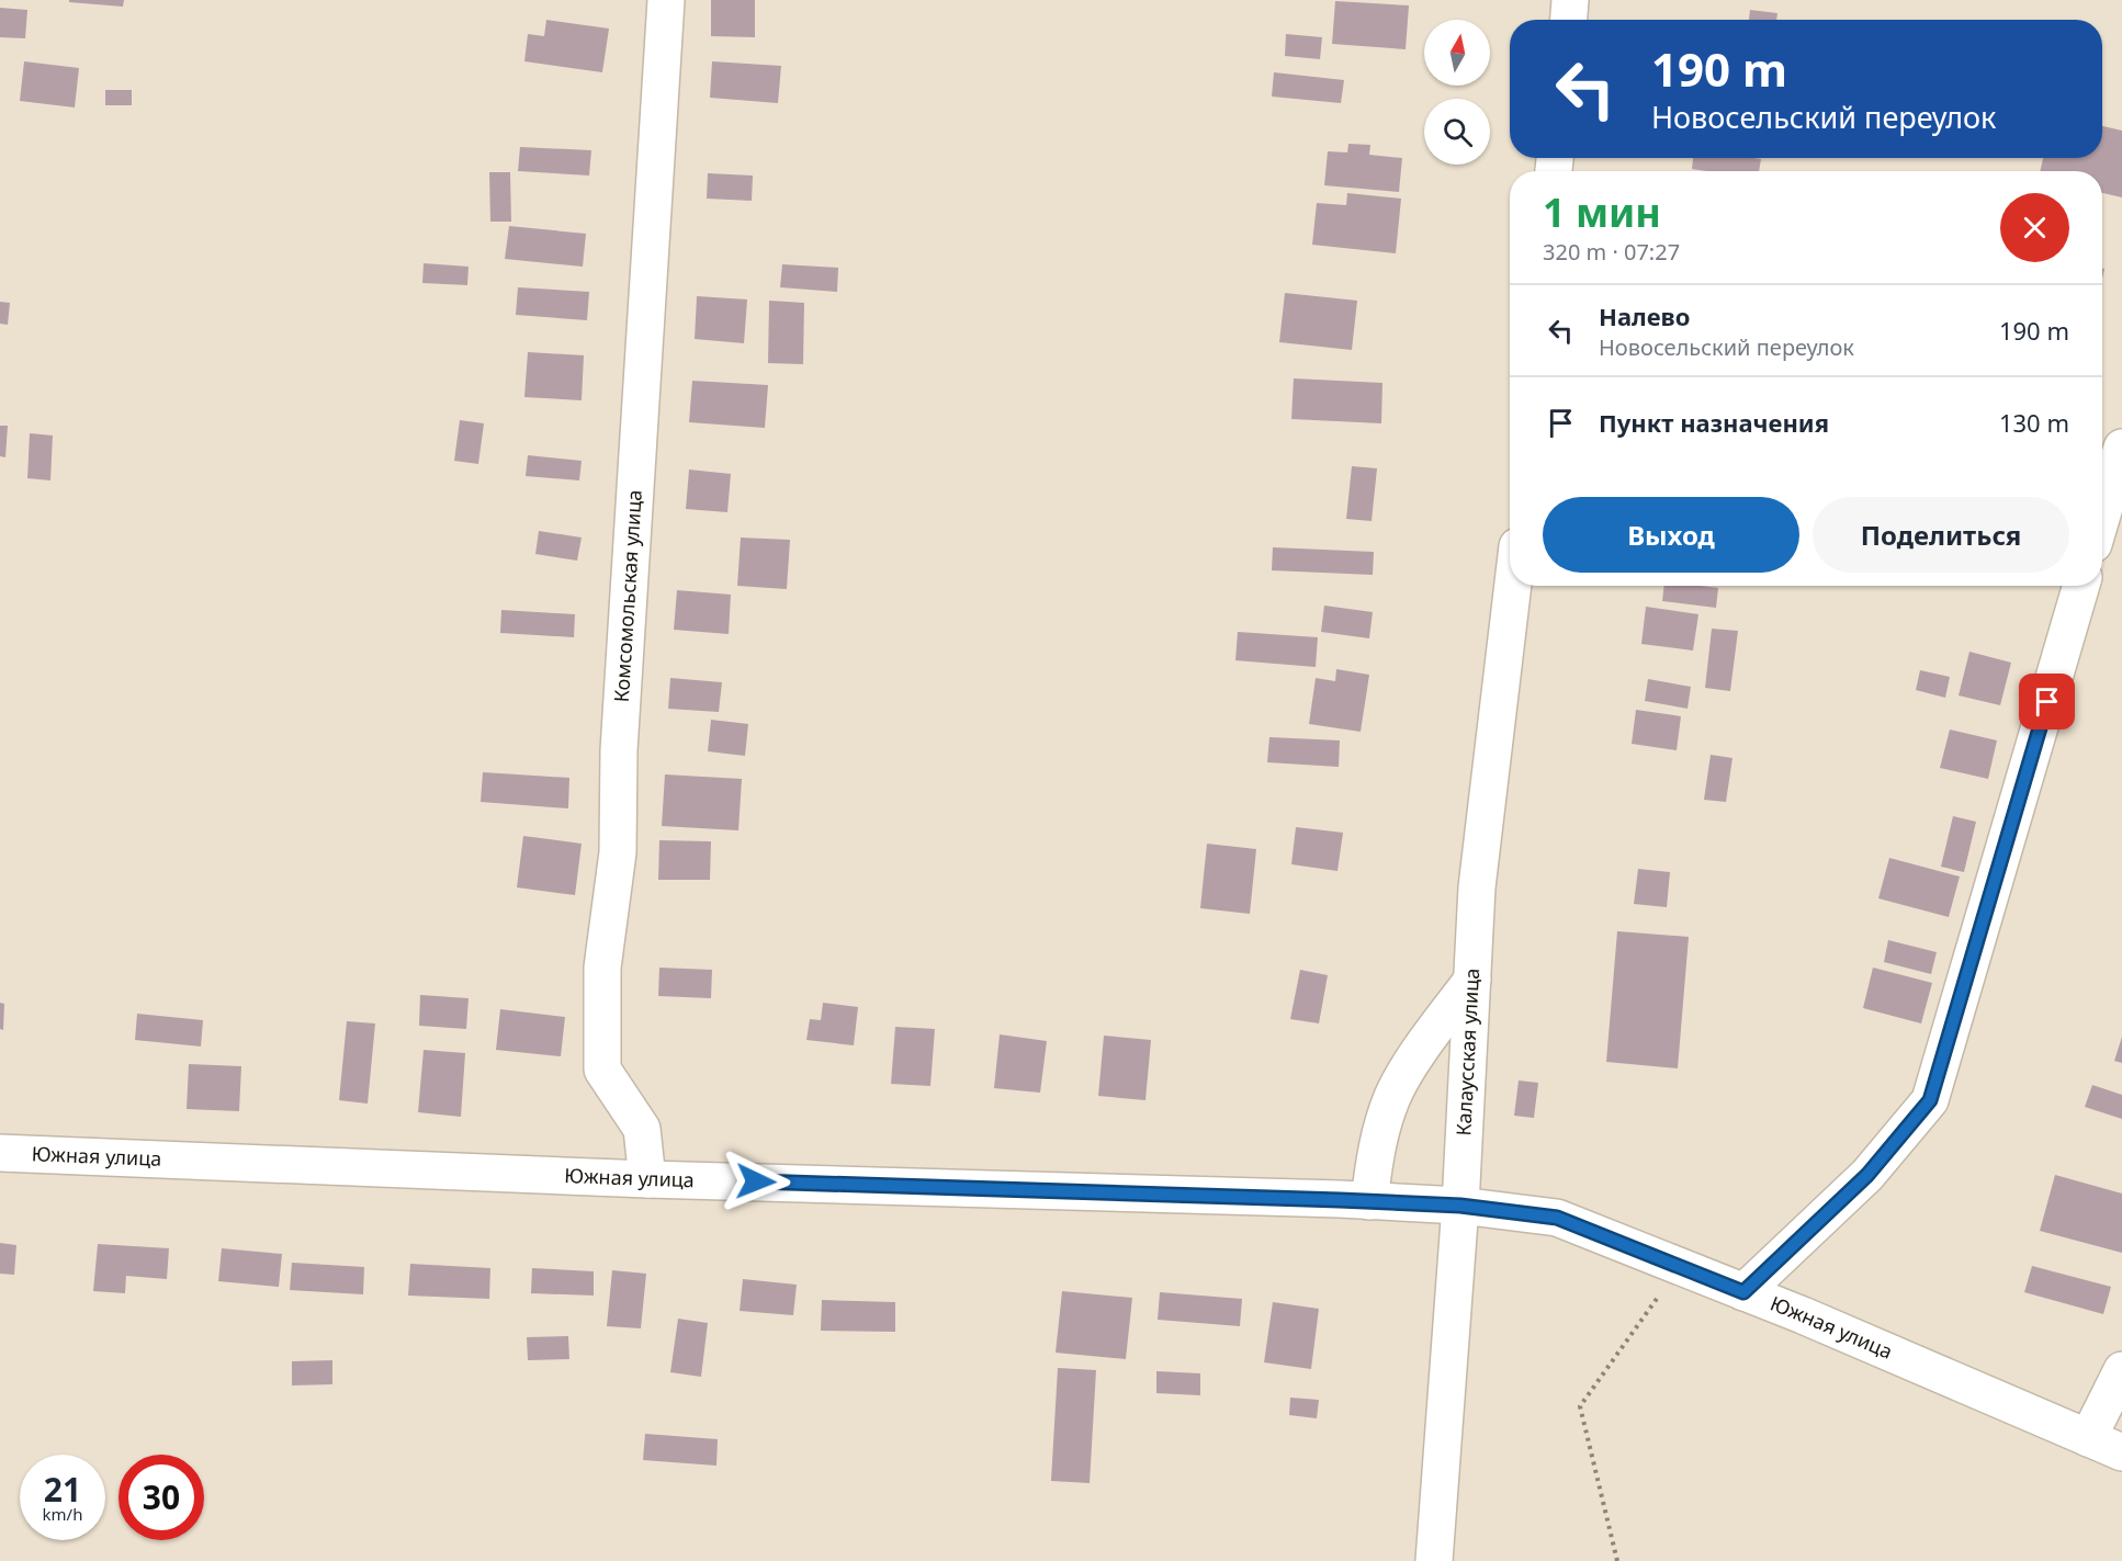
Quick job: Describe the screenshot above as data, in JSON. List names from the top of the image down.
{
  "streets": {
    "street": ["Комсомольская улица", "Калаусская улица", "Южная улица"]
  },
  "crossings": [
    ["Комсомольская улица", "Южная улица"],
    ["Калаусская улица", "Южная улица"]
  ],
  "north": "top",
  "page": {
    "turn": ["190 m", "Новосельский переулок"],
    "heading": ["1 мин", "320 m · 07:27"],
    "list": [
      {
        "name": "Налево",
        "note": "Новосельский переулок",
        "value": "190 m"
      },
      {
        "name": "Пункт назначения",
        "value": "130 m"
      }
    ],
    "buttons": ["Выход", "Поделиться"],
    "speed": "21 km/h",
    "limit": "30"
  }
}
